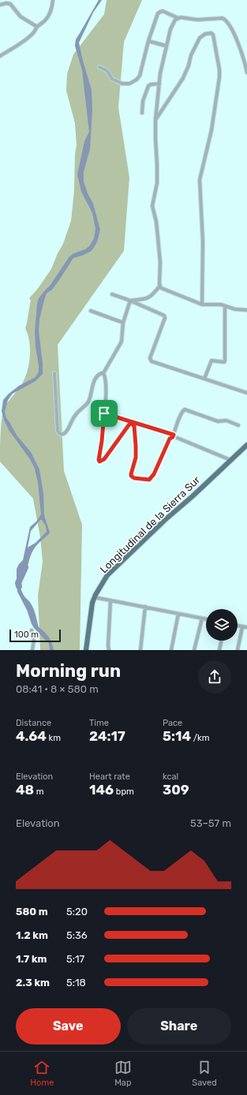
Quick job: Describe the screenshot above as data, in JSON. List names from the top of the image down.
{
  "streets": {
    "main road": ["Longitudinal de la Sierra Sur"]
  },
  "scale_bar": "100 m",
  "page": {
    "scale": "100 m",
    "heading": ["Morning run", "08:41 · 8 × 580 m"],
    "stats": [
      ["Distance", "4.64 km"],
      ["Time", "24:17"],
      ["Pace", "5:14 /km"],
      ["Elevation", "48 m"],
      ["Heart rate", "146 bpm"],
      ["kcal", "309"]
    ],
    "chart": ["Elevation", "53–57 m"],
    "list": [
      {
        "name": "580 m",
        "note": "5:20"
      },
      {
        "name": "1.2 km",
        "note": "5:36"
      },
      {
        "name": "1.7 km",
        "note": "5:17"
      },
      {
        "name": "2.3 km",
        "note": "5:18"
      }
    ],
    "buttons": ["Save", "Share"],
    "tabs": ["Home", "Map", "Saved"]
  }
}
